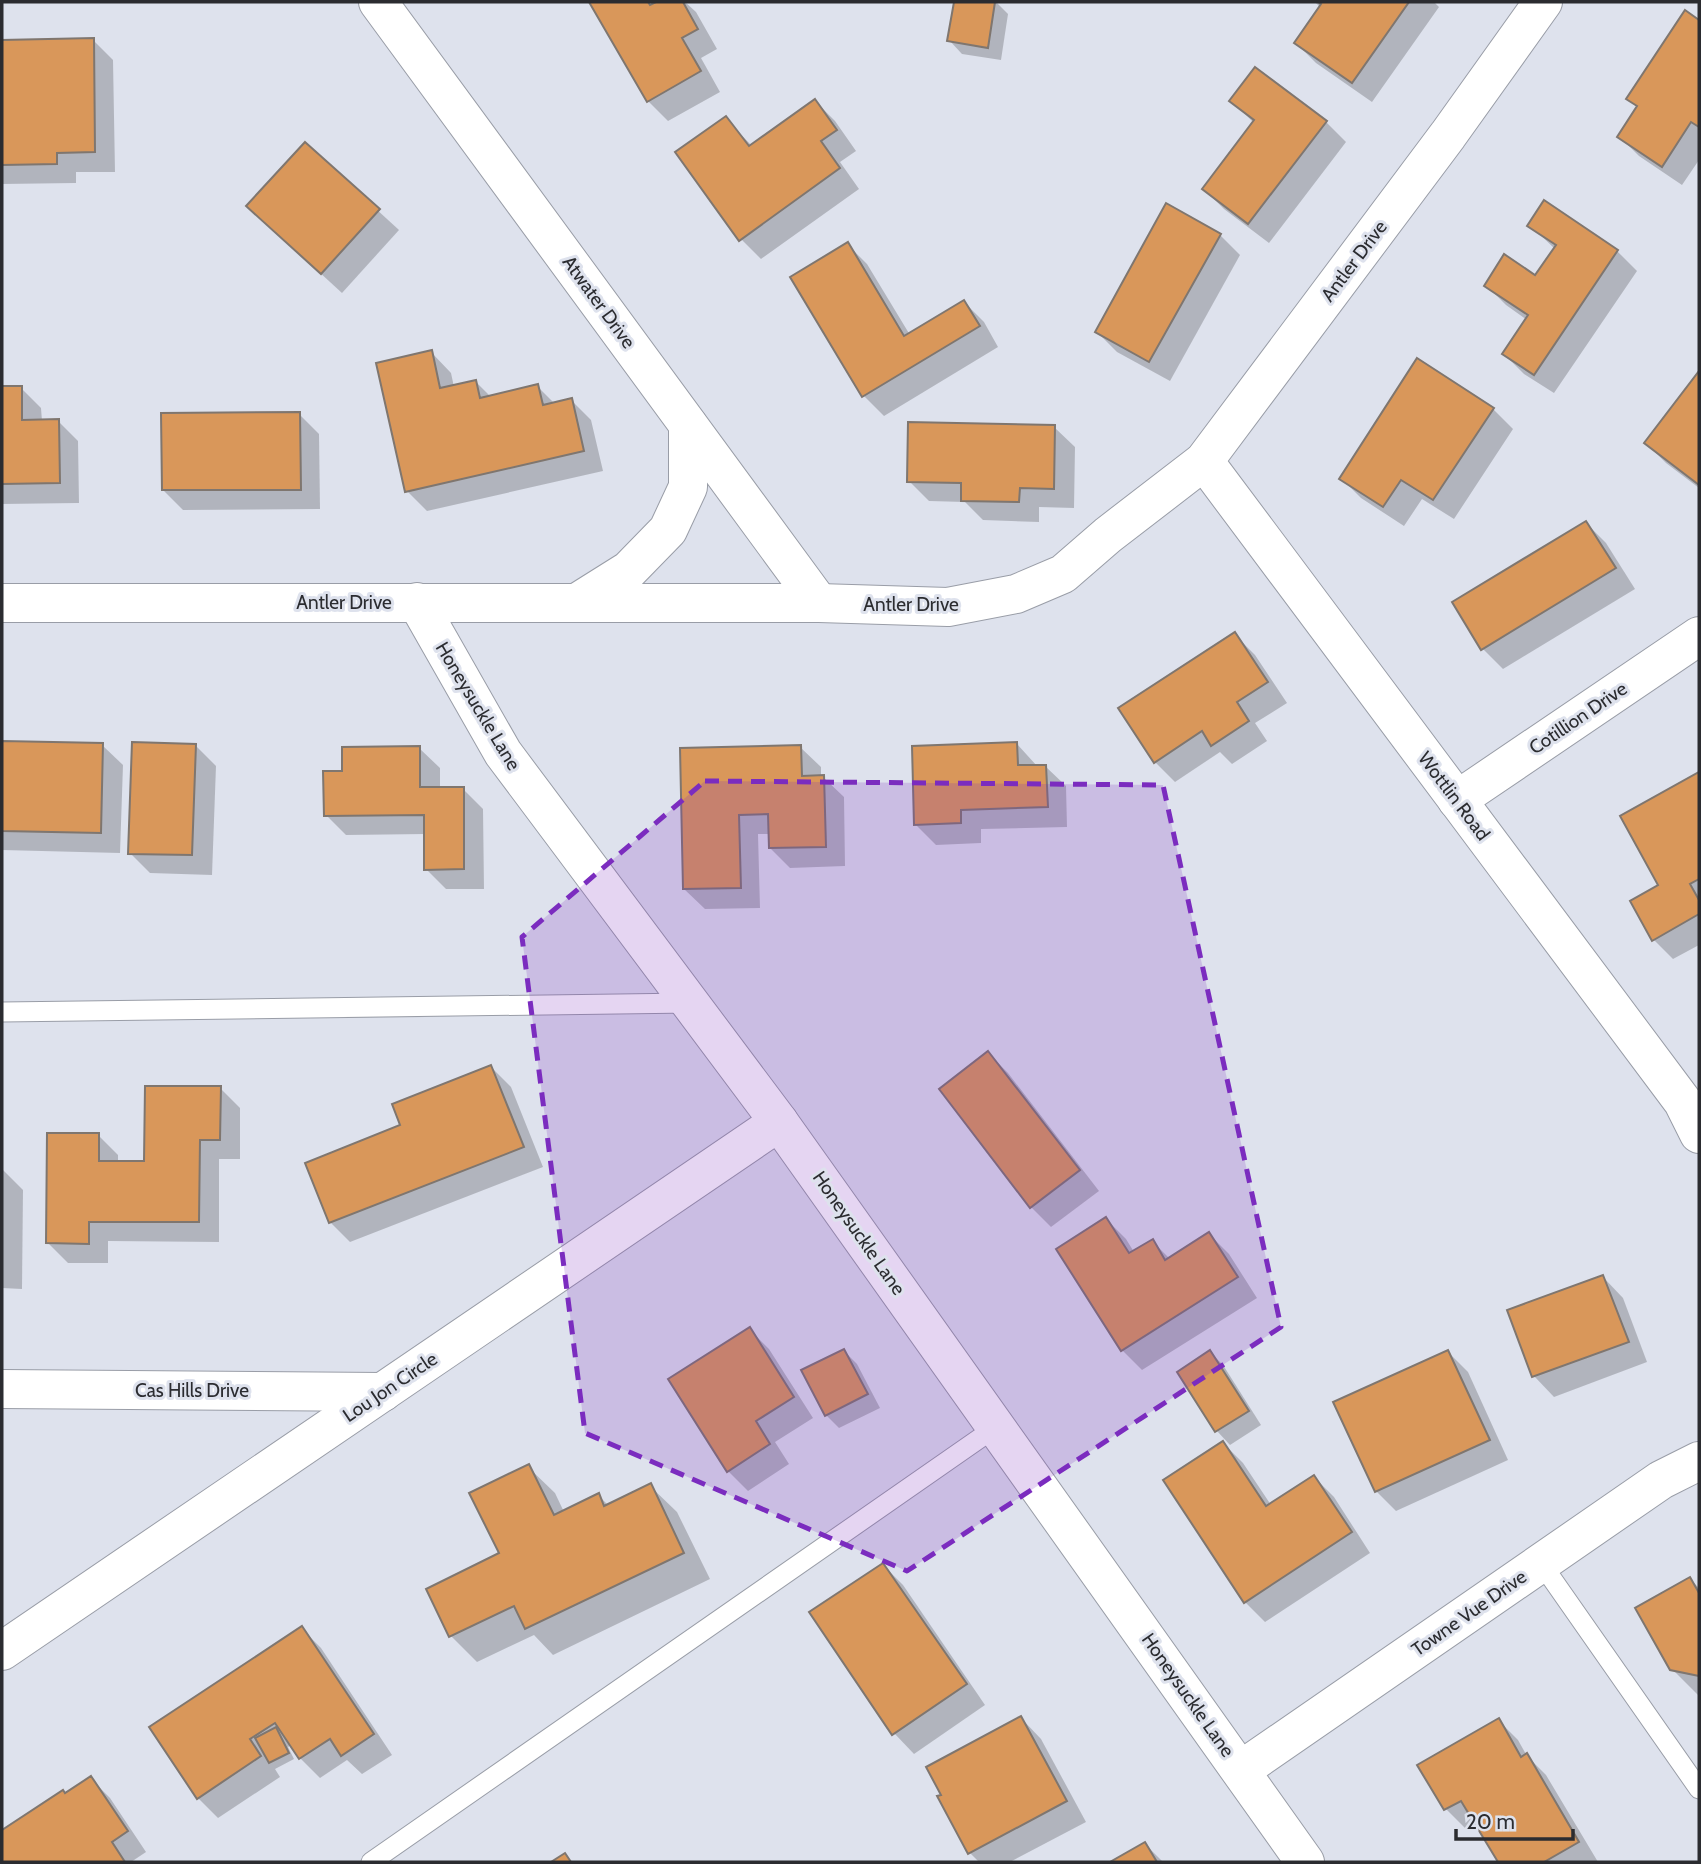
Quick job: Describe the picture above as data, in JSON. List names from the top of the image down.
{
  "streets": {
    "street": [
      "Antler Drive",
      "Atwater Drive",
      "Honeysuckle Lane",
      "Cotillion Drive",
      "Wottlin Road",
      "Lou Jon Circle",
      "Cas Hills Drive",
      "Towne Vue Drive"
    ]
  },
  "crossings": [
    ["Antler Drive", "Atwater Drive"],
    ["Antler Drive", "Honeysuckle Lane"],
    ["Antler Drive", "Wottlin Road"],
    ["Honeysuckle Lane", "Lou Jon Circle"],
    ["Honeysuckle Lane", "Towne Vue Drive"],
    ["Cotillion Drive", "Wottlin Road"],
    ["Lou Jon Circle", "Cas Hills Drive"]
  ],
  "scale_bar": "20 m"
}
